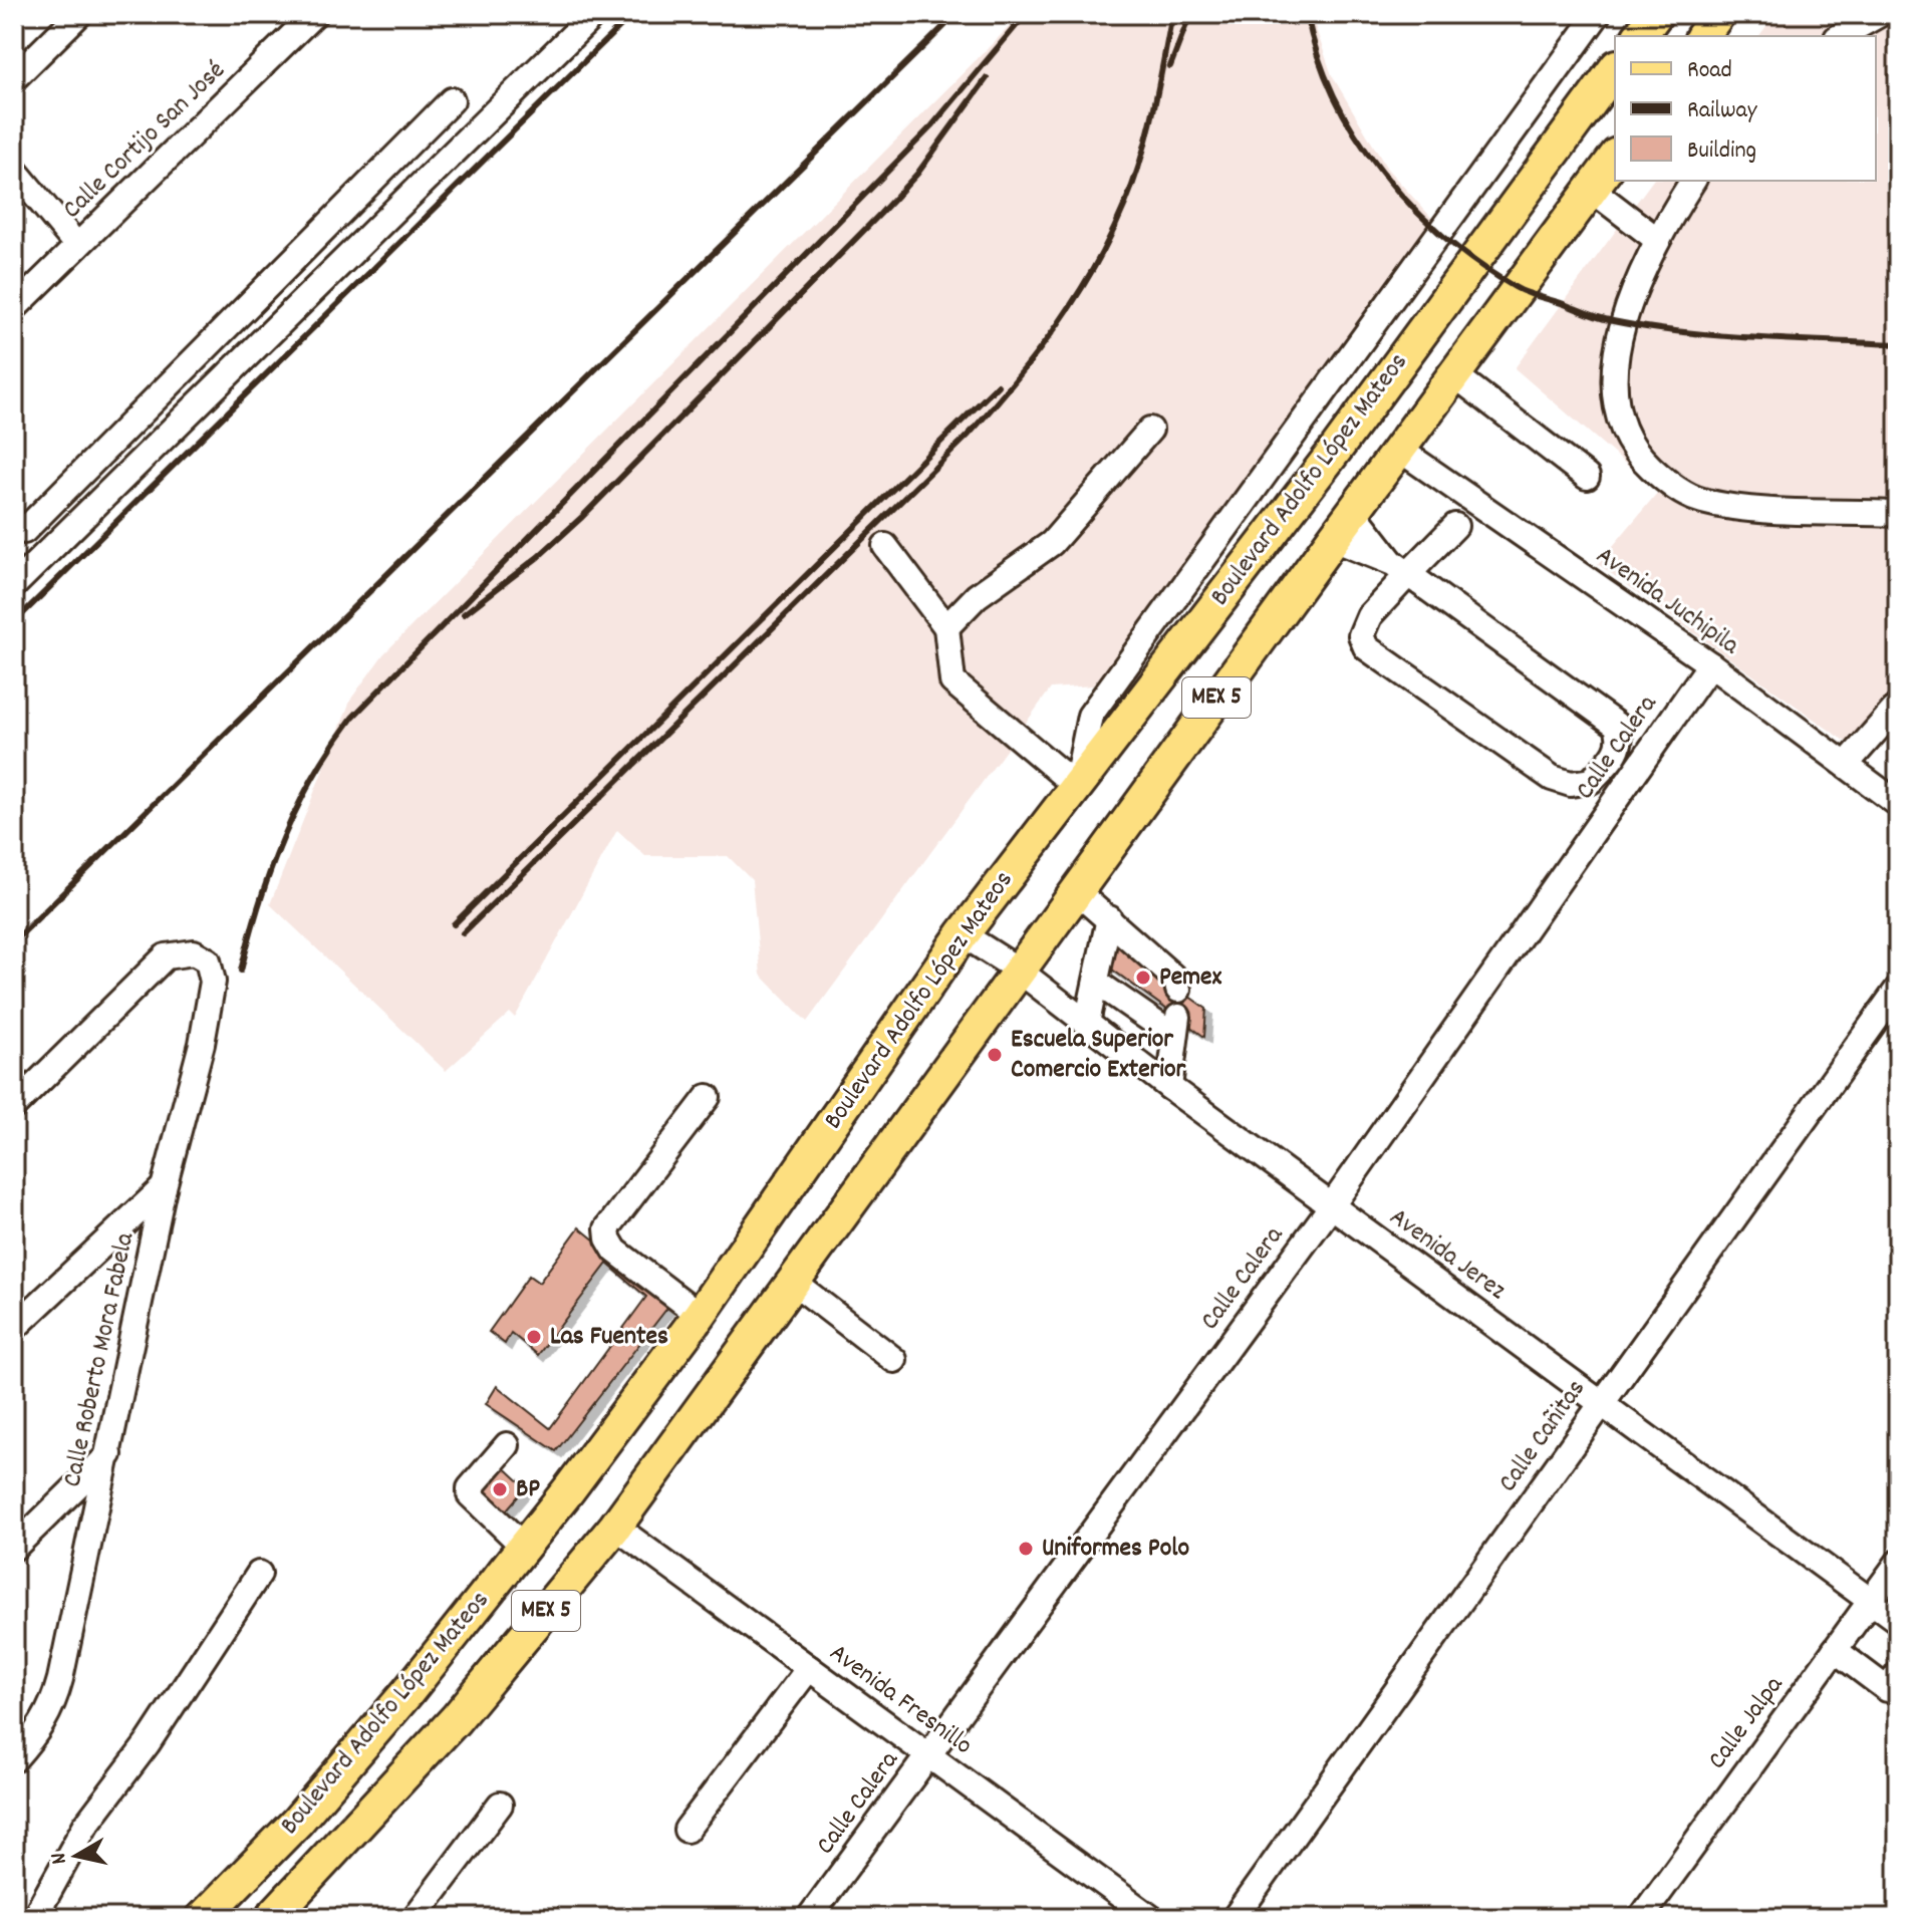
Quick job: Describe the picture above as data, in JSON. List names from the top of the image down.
{
  "streets": {
    "main road": ["Boulevard Adolfo López Mateos", "MEX 5"],
    "street": [
      "Calle Cortijo San José",
      "Avenida Juchipila",
      "Calle Calera",
      "Avenida Jerez",
      "Calle Roberto Mora Fabela",
      "Calle Cañitas",
      "Avenida Fresnillo",
      "Calle Jalpa"
    ]
  },
  "crossings": [
    ["Boulevard Adolfo López Mateos", "Avenida Juchipila"],
    ["Boulevard Adolfo López Mateos", "Avenida Jerez"],
    ["Boulevard Adolfo López Mateos", "Avenida Fresnillo"],
    ["Avenida Juchipila", "Calle Calera"],
    ["Calle Calera", "Avenida Jerez"],
    ["Calle Calera", "Avenida Fresnillo"],
    ["Avenida Jerez", "Calle Cañitas"],
    ["Avenida Jerez", "Calle Jalpa"]
  ],
  "places": [
    "Pemex",
    "Escuela Superior Comercio Exterior",
    "Las Fuentes",
    "BP",
    "Uniformes Polo"
  ],
  "legend": ["Road", "Railway", "Building"],
  "north": "left"
}
